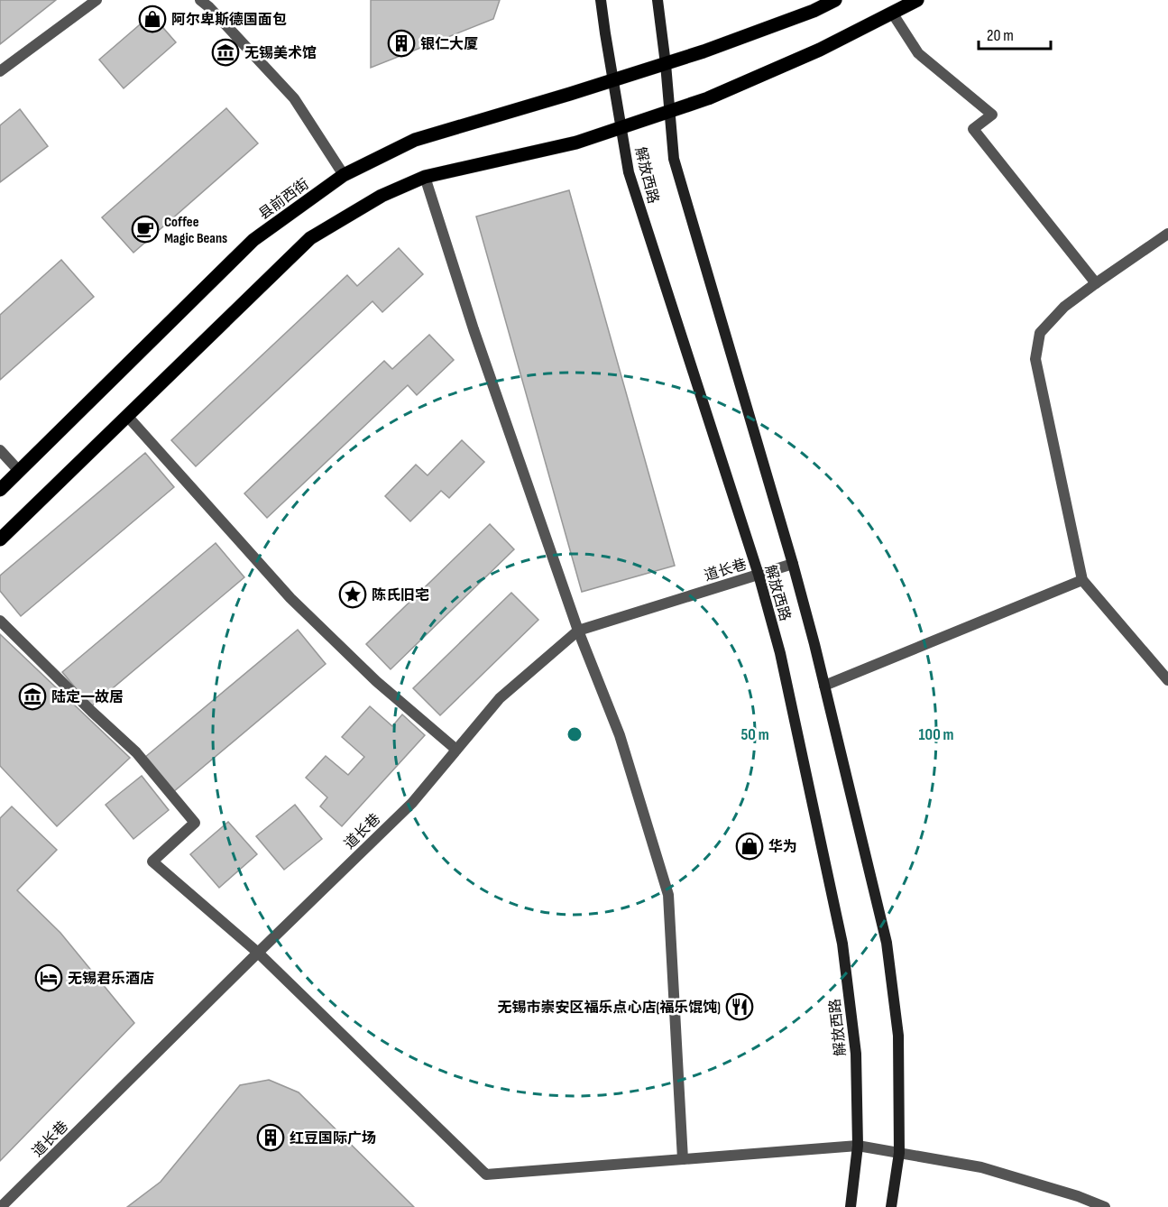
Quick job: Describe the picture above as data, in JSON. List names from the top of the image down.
{
  "streets": {
    "main road": ["解放西路", "县前西街"],
    "street": ["道长巷"]
  },
  "crossings": [
    ["解放西路", "县前西街"],
    ["解放西路", "道长巷"]
  ],
  "places": {
    "shop": ["阿尔卑斯德国面包", "华为"],
    "building": ["银仁大厦", "红豆国际广场"],
    "museum": ["无锡美术馆", "陆定一故居"],
    "cafe": ["Coffee Magic Beans"],
    "place": ["陈氏旧宅"],
    "hotel": ["无锡君乐酒店"],
    "restaurant": ["无锡市崇安区福乐点心店(福乐馄饨)"]
  },
  "scale_bar": "20 m",
  "rings": ["50 m", "100 m"]
}
